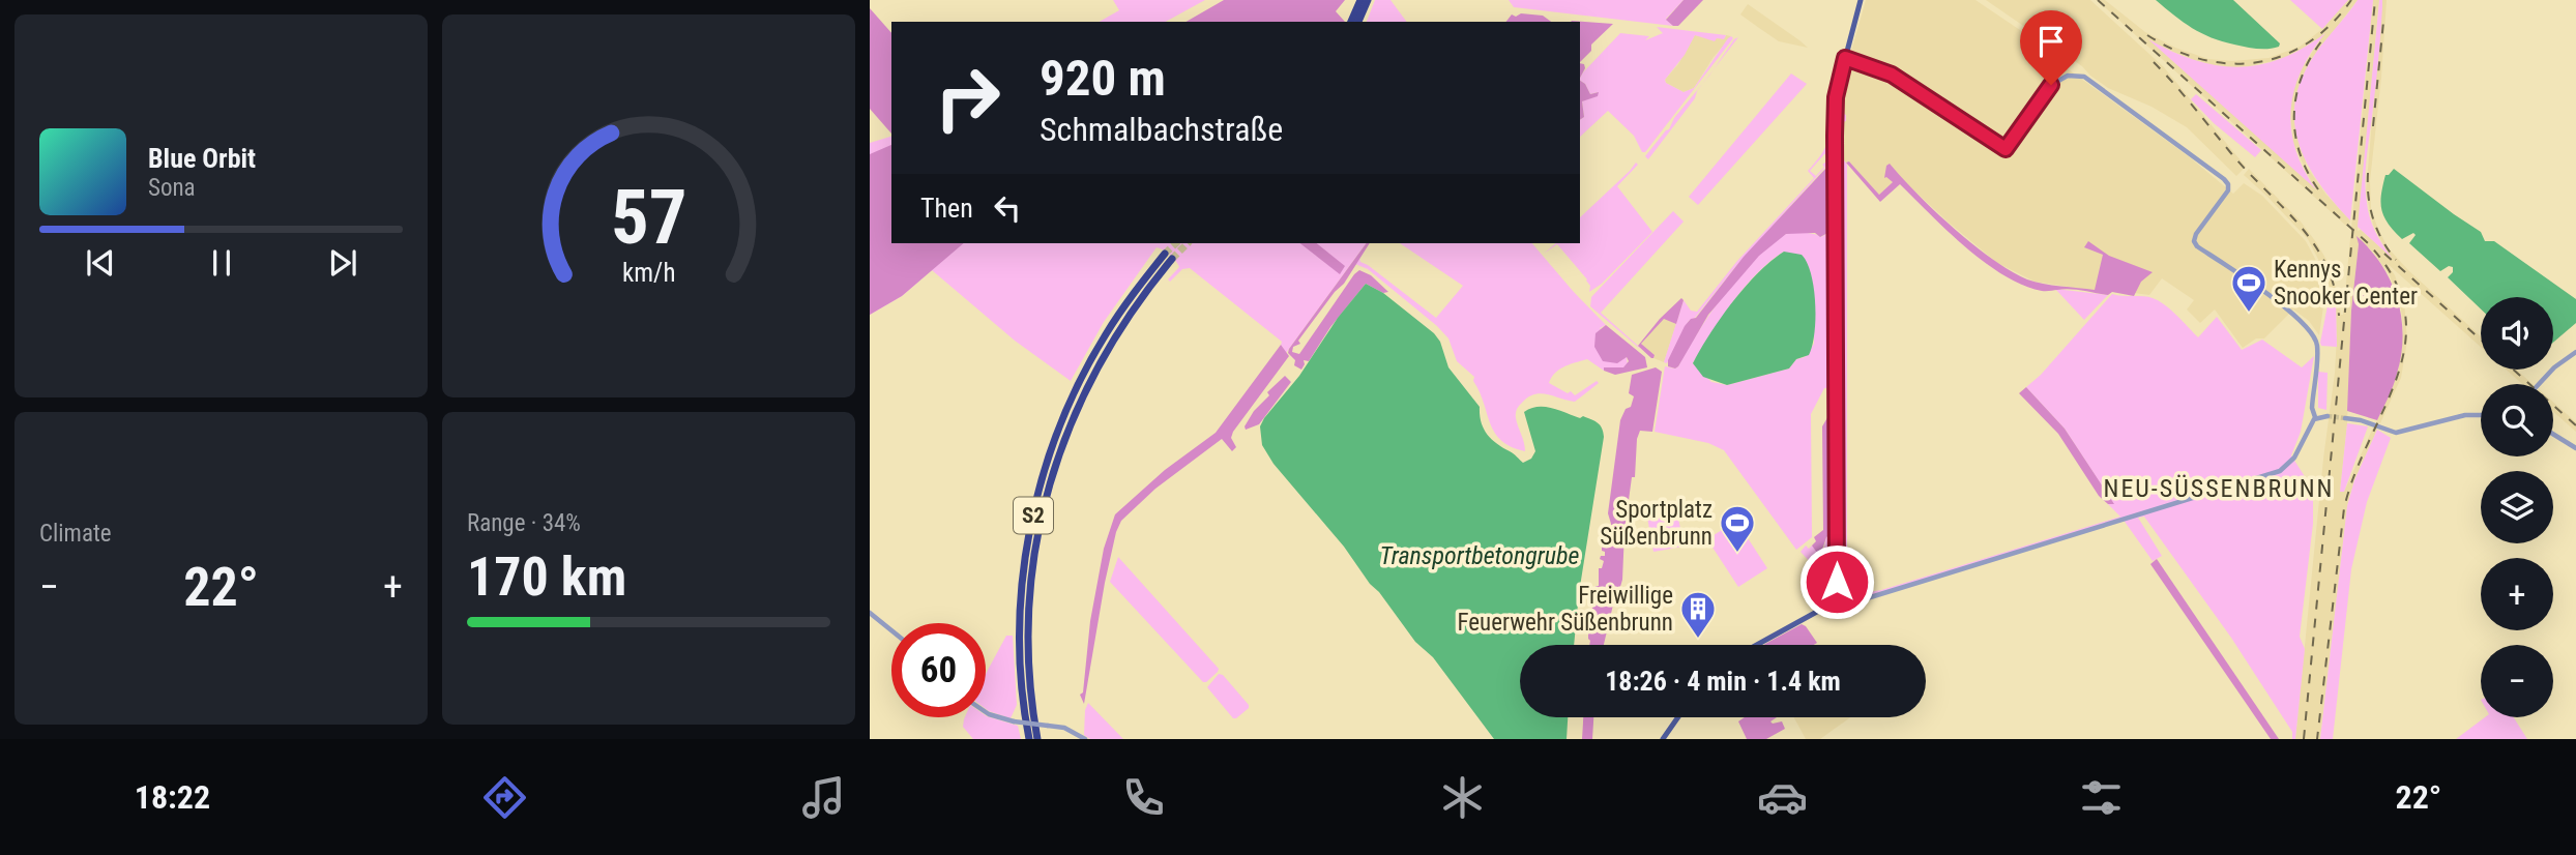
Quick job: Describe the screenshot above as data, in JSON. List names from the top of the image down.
{
  "streets": {
    "highway": ["S2"]
  },
  "districts": ["NEU-SÜSSENBRUNN"],
  "water": ["Transportbetongrube"],
  "places": {
    "sports": ["Kennys Snooker Center", "Sportplatz Süßenbrunn"],
    "building": ["Freiwillige Feuerwehr Süßenbrunn"]
  },
  "page": {
    "turn": ["920 m", "Schmalbachstraße"],
    "song": ["Blue Orbit", "Sona"],
    "then": "Then",
    "map_buttons": ["+", "−"],
    "tile": [
      "Climate",
      ["Range · 34%", "170 km"]
    ],
    "heat": ["−", "22°", "+"],
    "limit": "60",
    "trip": "18:26 · 4 min · 1.4 km",
    "tabs": ["18:22", "22°"],
    "gauge": ["57", "km/h"]
  }
}
